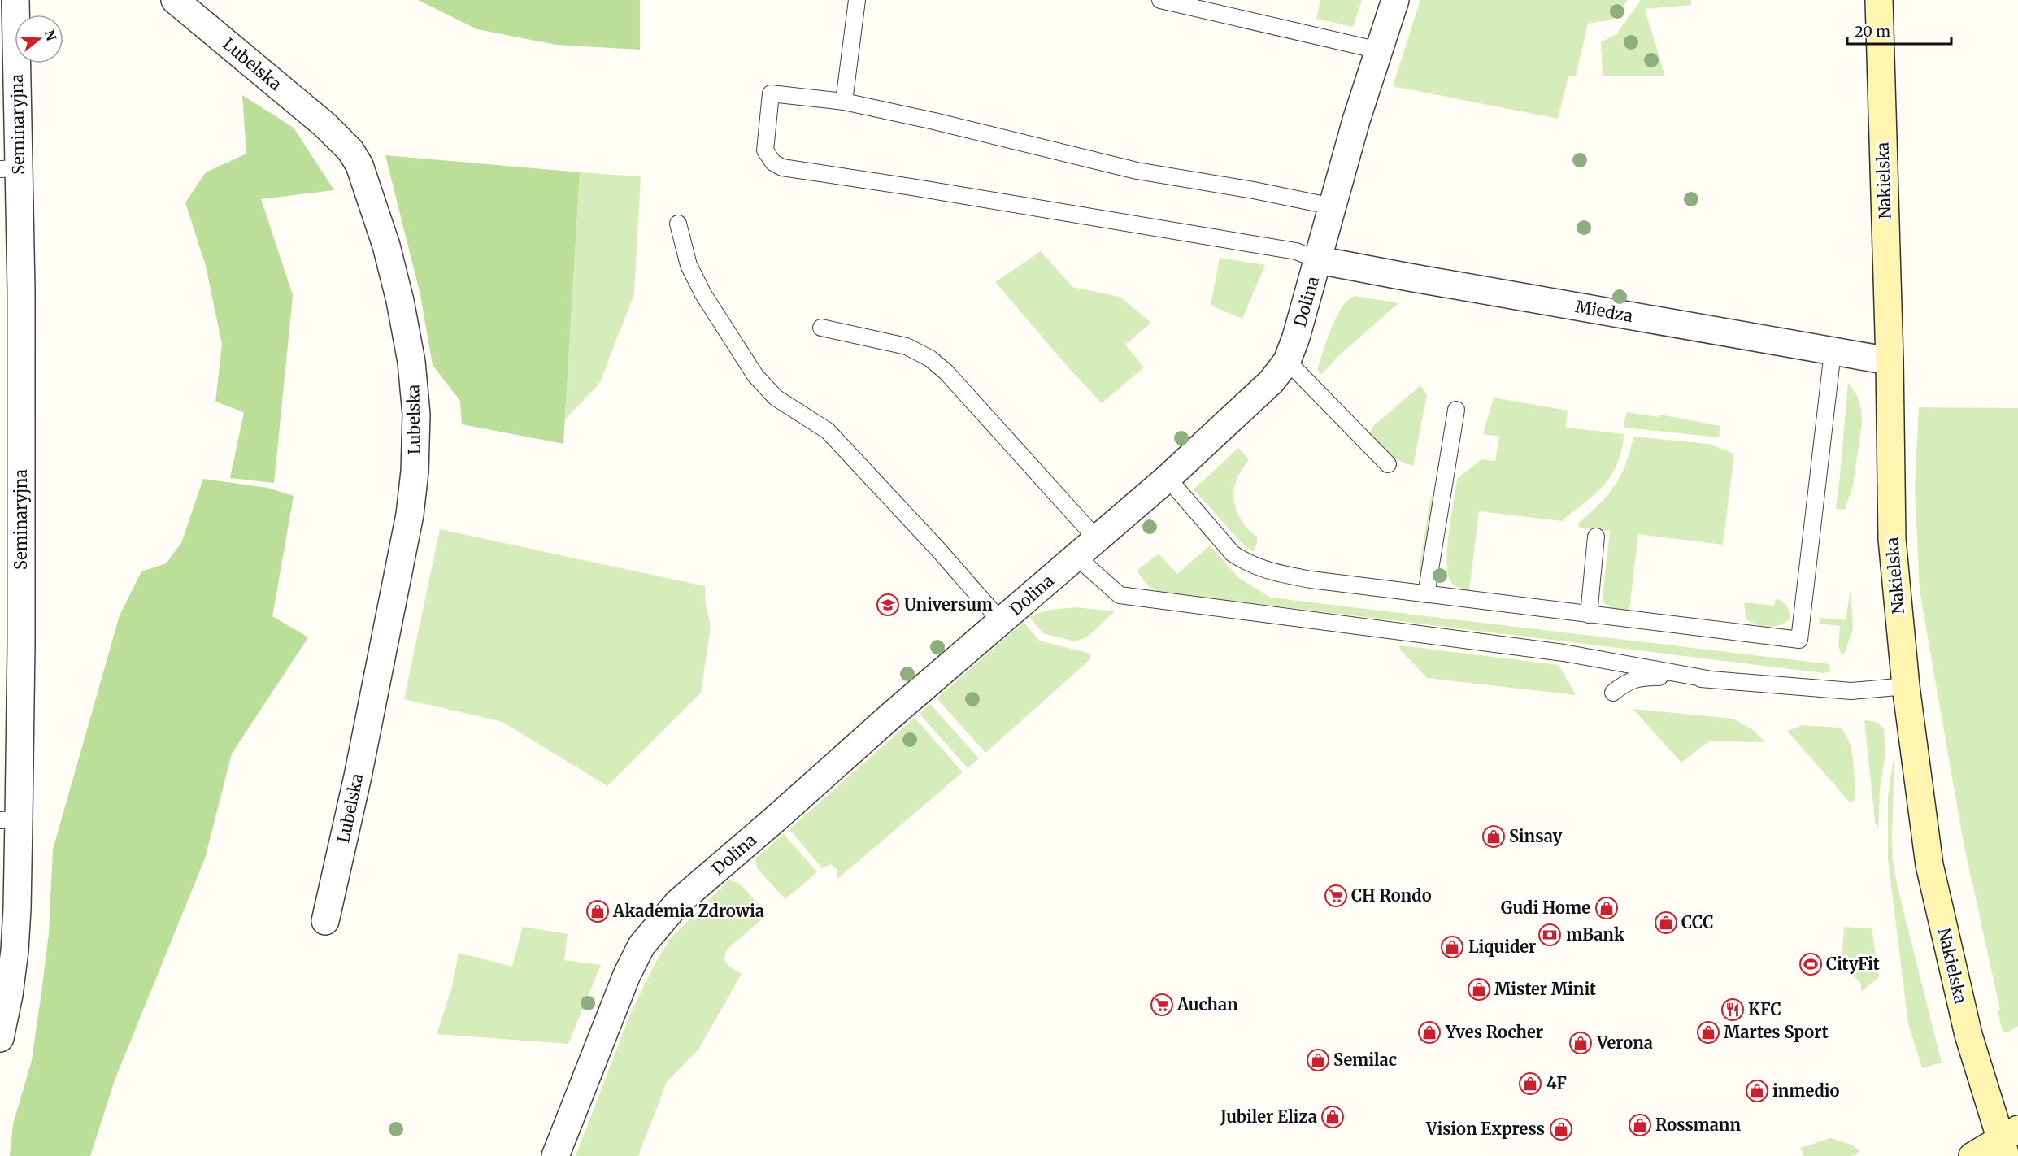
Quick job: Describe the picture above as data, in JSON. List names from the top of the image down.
{
  "streets": {
    "main road": ["Nakielska"],
    "street": [
      "Lubelska",
      "Seminaryjna",
      "Dolina",
      "Miedza"
    ]
  },
  "crossings": [
    ["Nakielska", "Miedza"],
    ["Dolina", "Miedza"]
  ],
  "places": {
    "school or university": ["Universum"],
    "shop": [
      "Sinsay",
      "Gudi Home",
      "Akademia Zdrowia",
      "CCC",
      "Liquider",
      "Mister Minit",
      "Yves Rocher",
      "Martes Sport",
      "Verona",
      "Semilac",
      "4F",
      "inmedio",
      "Jubiler Eliza",
      "Rossmann",
      "Vision Express"
    ],
    "supermarket": ["CH Rondo", "Auchan"],
    "bank": ["mBank"],
    "sports": ["CityFit"],
    "restaurant": ["KFC"]
  },
  "scale_bar": "20 m",
  "north": "right"
}
